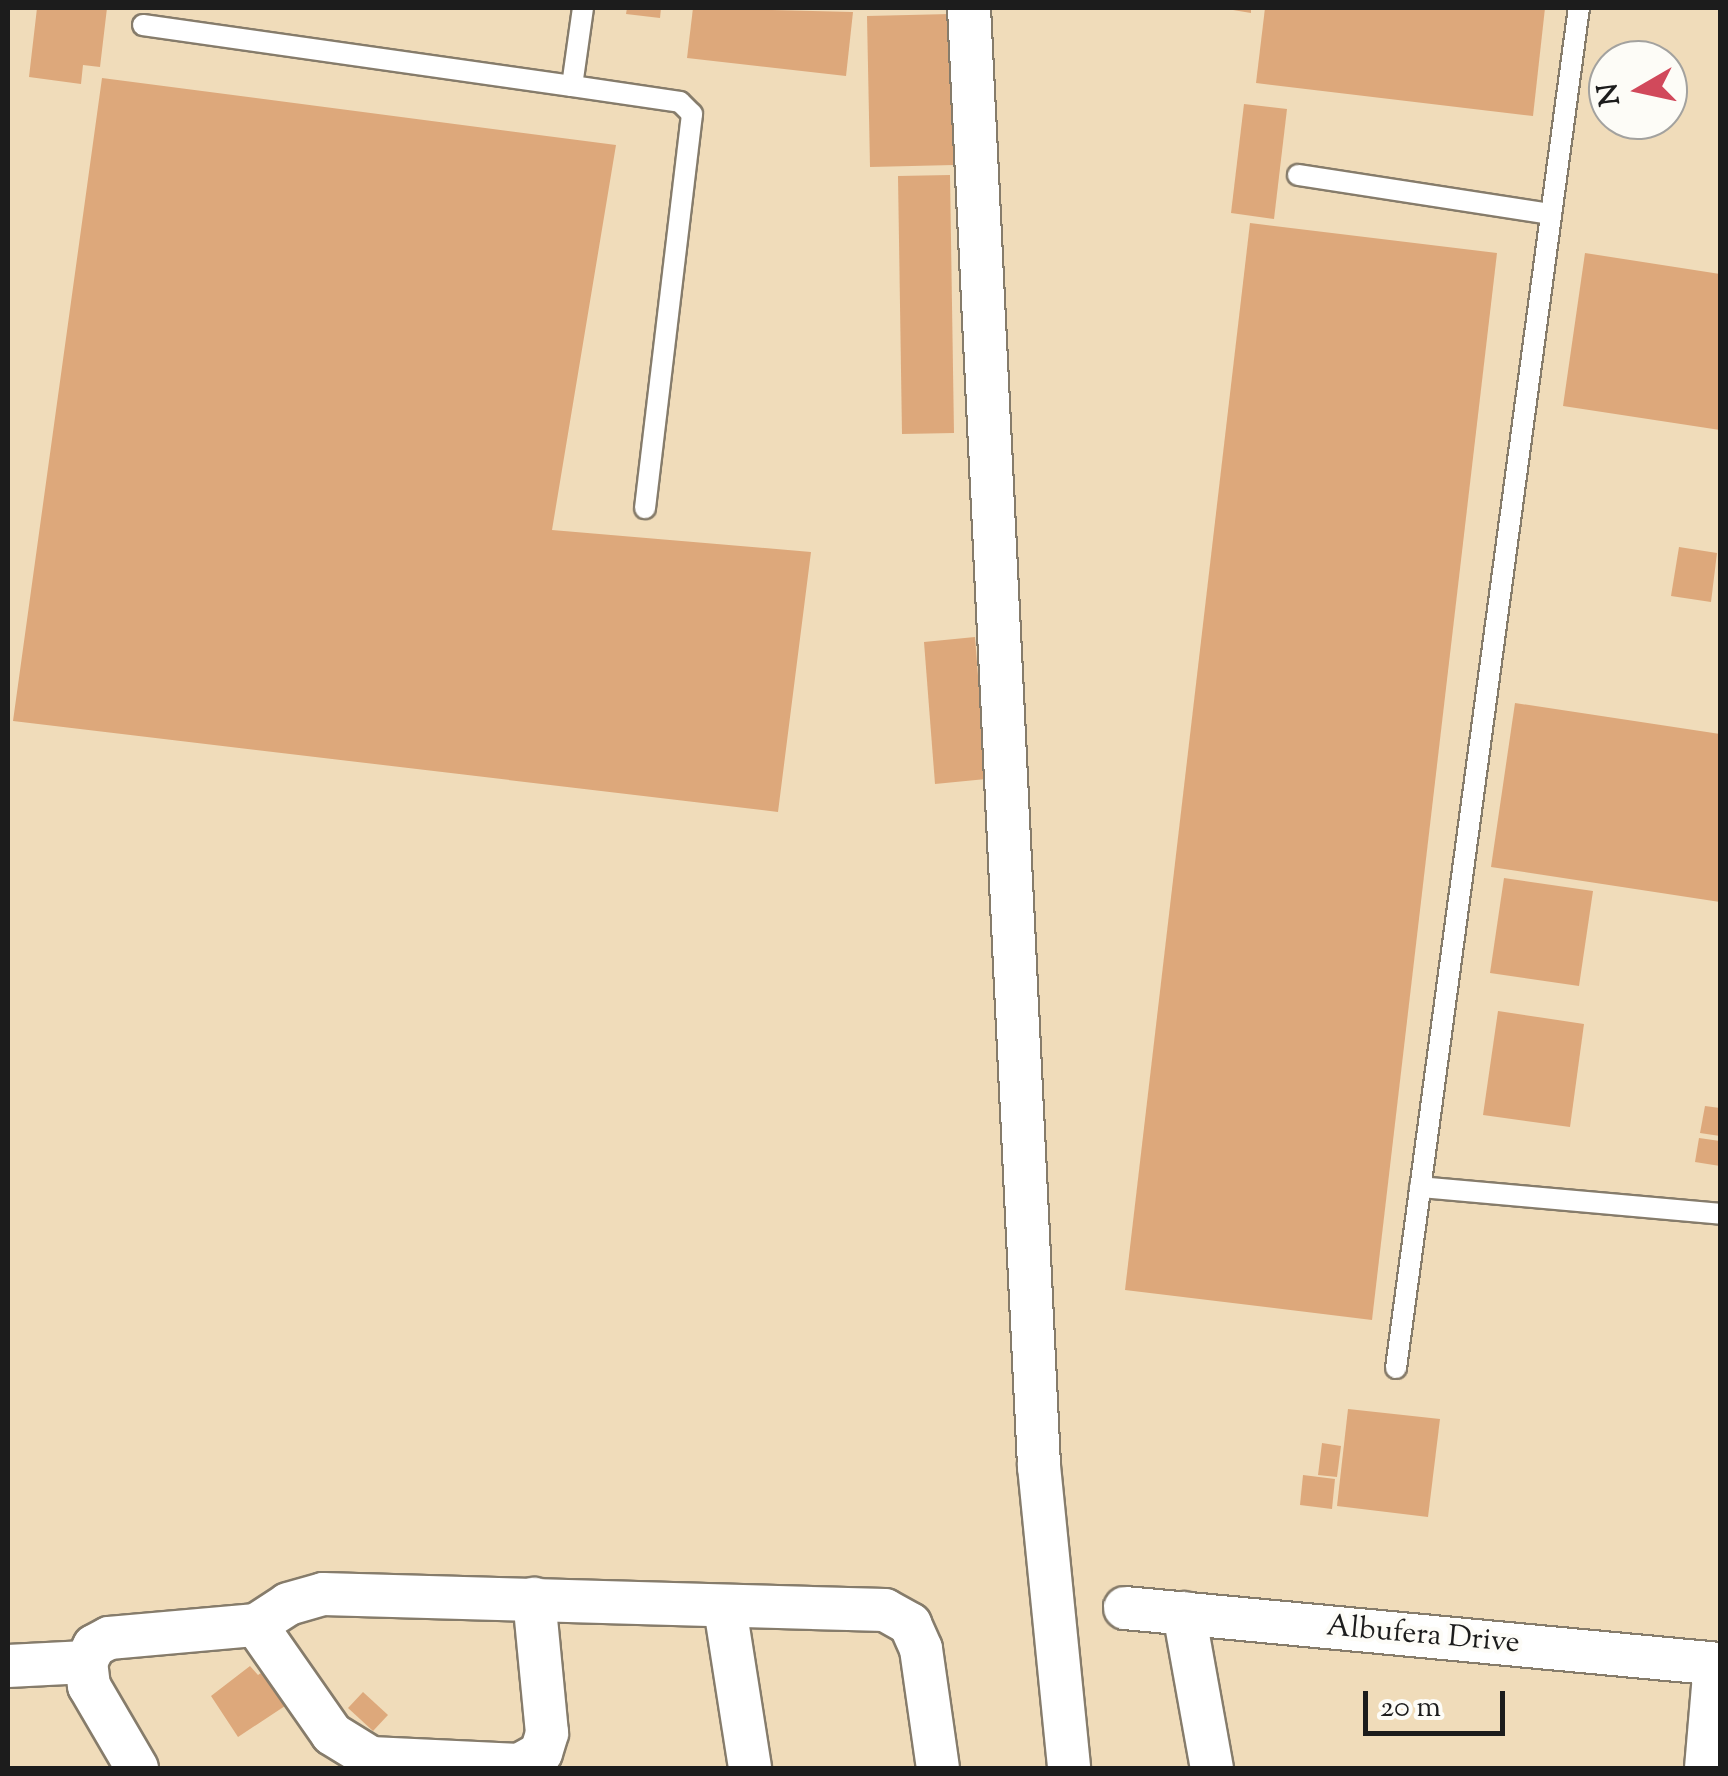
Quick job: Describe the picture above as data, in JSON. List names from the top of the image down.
{
  "streets": {
    "street": ["Albufera Drive"]
  },
  "scale_bar": "20 m",
  "north": "left"
}
